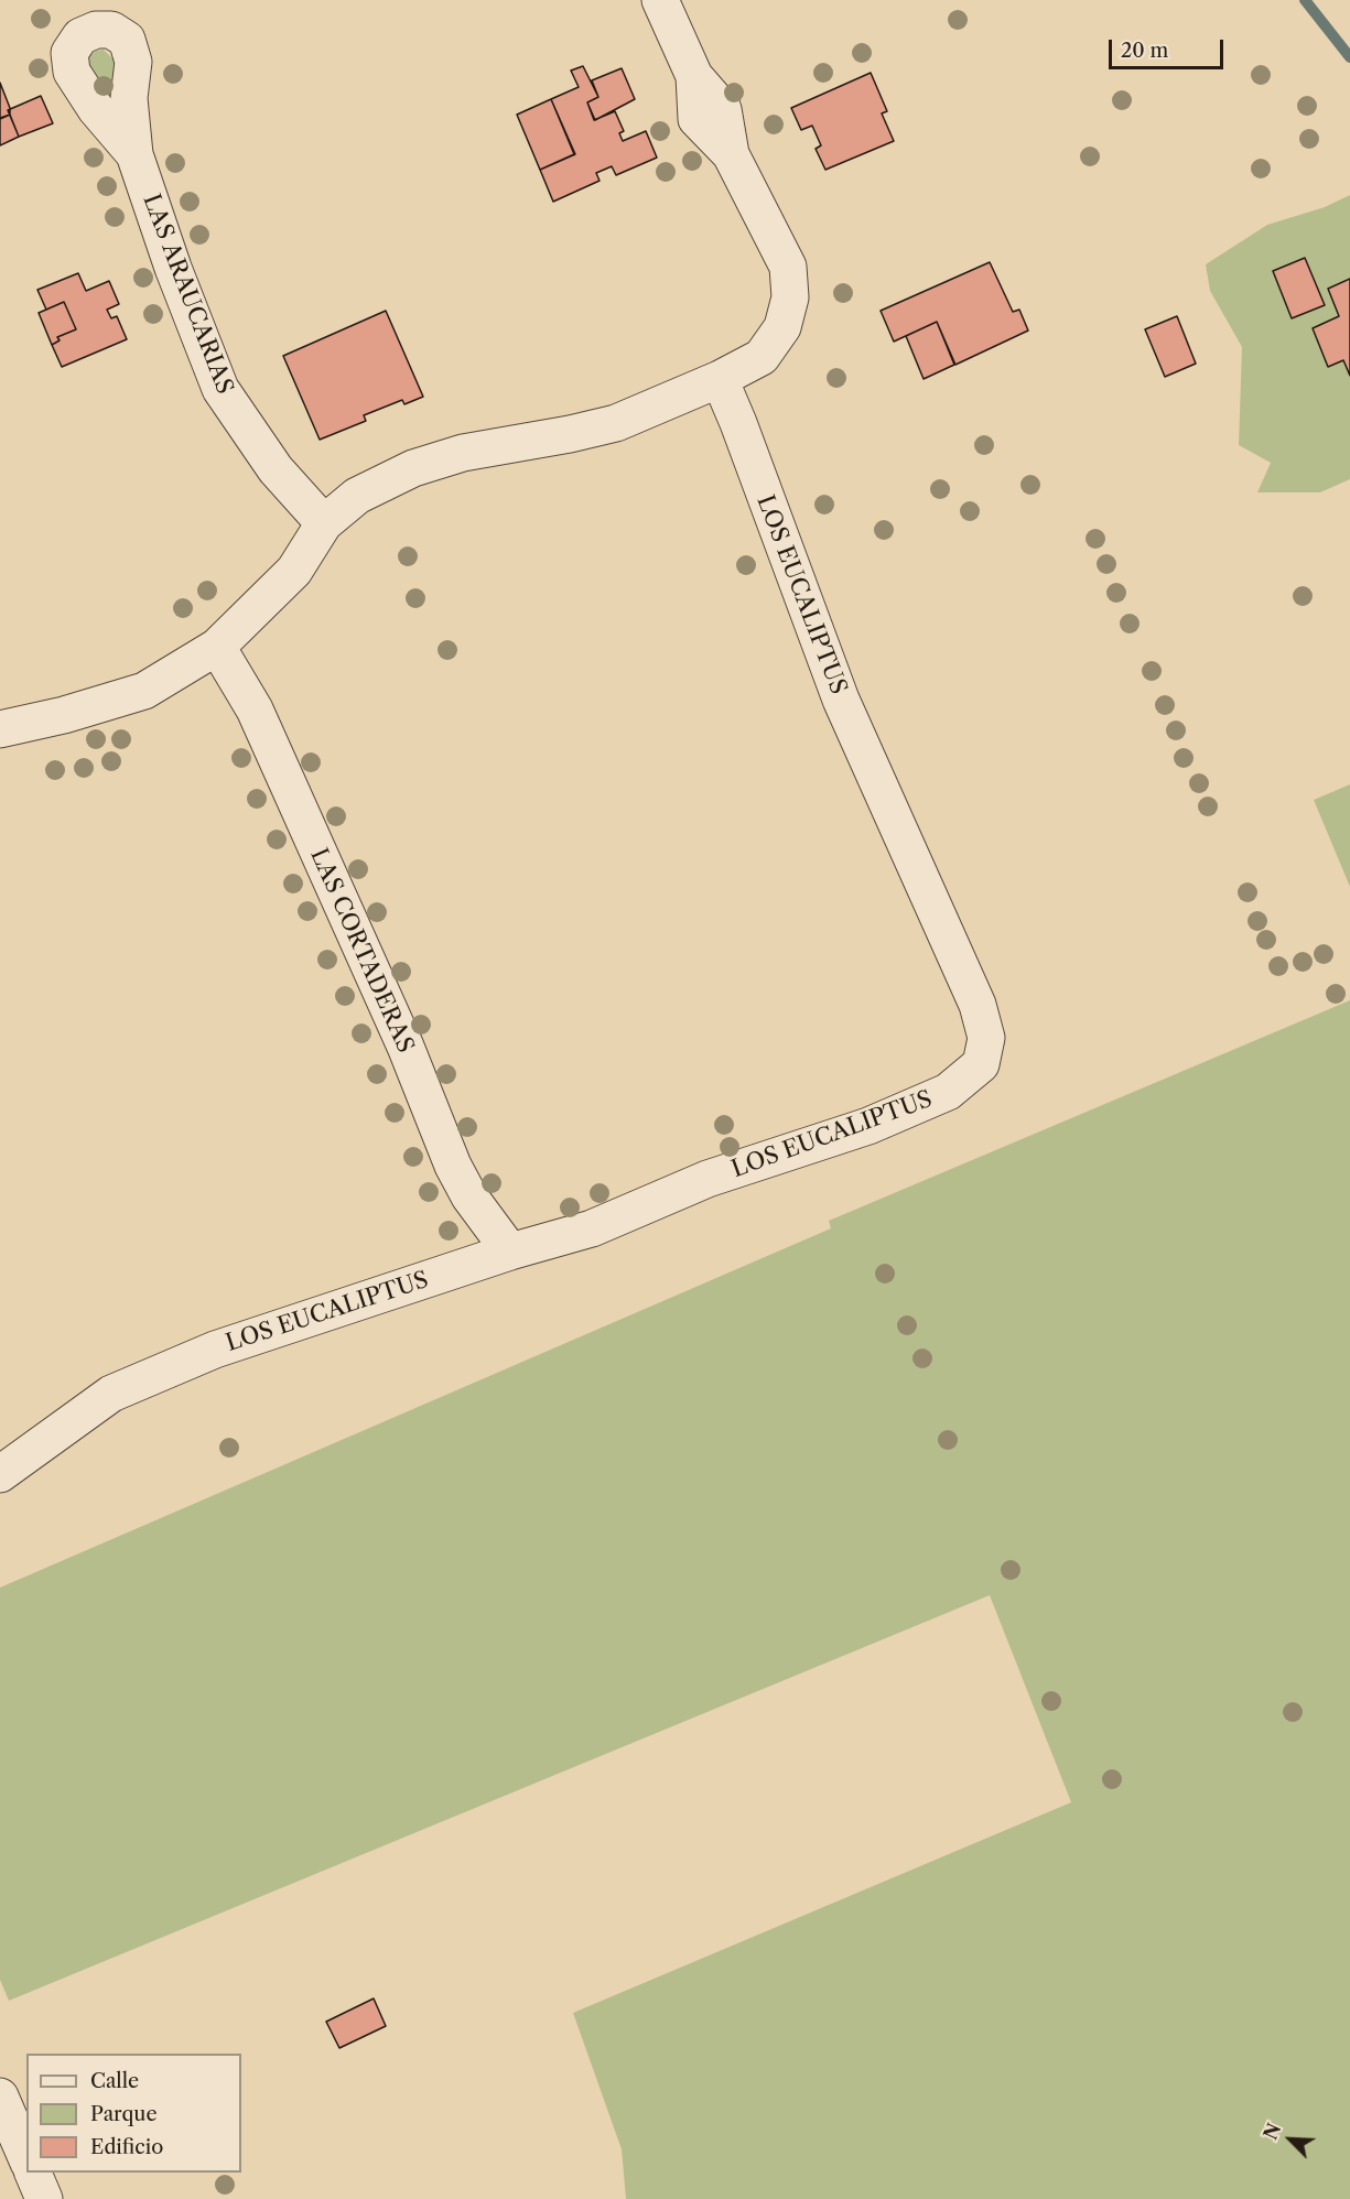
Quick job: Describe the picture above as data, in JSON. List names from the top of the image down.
{
  "streets": {
    "street": ["LAS ARAUCARIAS", "LOS EUCALIPTUS", "LAS CORTADERAS"]
  },
  "crossings": [
    ["LOS EUCALIPTUS", "LAS CORTADERAS"]
  ],
  "legend": ["Calle", "Parque", "Edificio"],
  "scale_bar": "20 m",
  "north": "top left"
}
